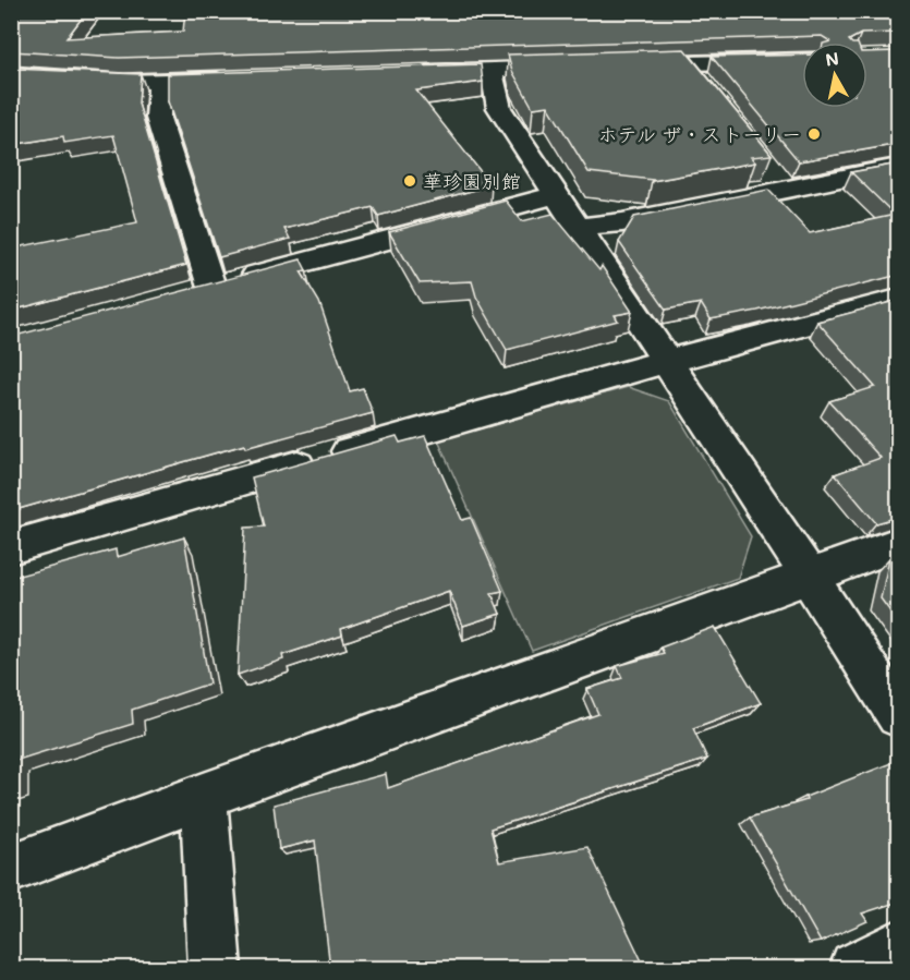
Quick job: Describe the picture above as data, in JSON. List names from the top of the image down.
{
  "places": ["ホテル ザ・ストーリー", "華珍園別館"],
  "north": "top"
}
